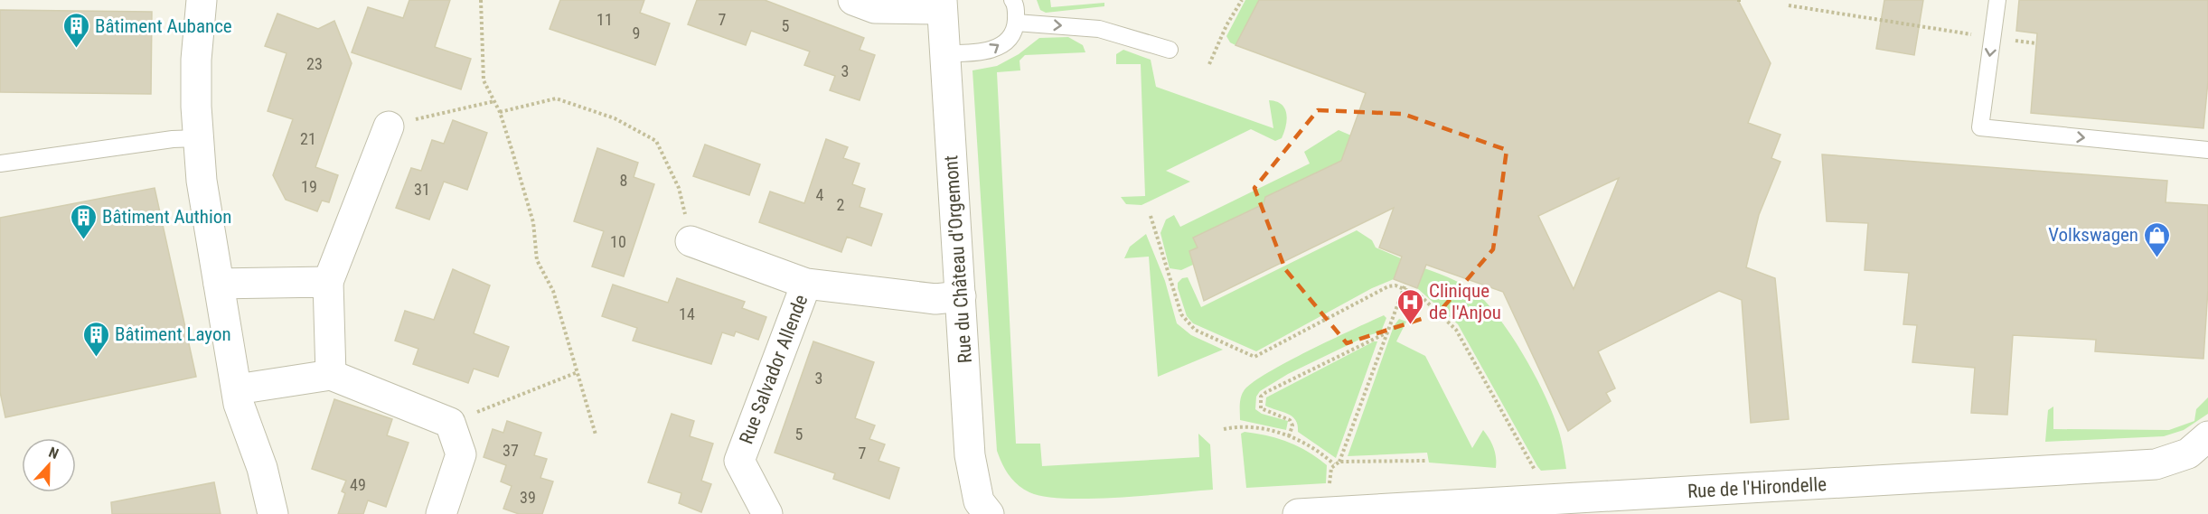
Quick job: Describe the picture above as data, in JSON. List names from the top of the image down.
{
  "streets": {
    "street": ["Rue du Château d'Orgemont", "Rue Salvador Allende", "Rue de l'Hirondelle"]
  },
  "crossings": [
    ["Rue du Château d'Orgemont", "Rue Salvador Allende"]
  ],
  "places": {
    "building": ["Bâtiment Aubance", "Bâtiment Authion", "Bâtiment Layon"],
    "shop": ["Volkswagen"],
    "hospital": ["Clinique de l'Anjou"]
  },
  "house_numbers": [
    "11",
    "7",
    "5",
    "9",
    "23",
    "3",
    "21",
    "8",
    "19",
    "31",
    "4",
    "2",
    "10",
    "14",
    "3",
    "5",
    "37",
    "7",
    "49",
    "39"
  ],
  "north": "top"
}
